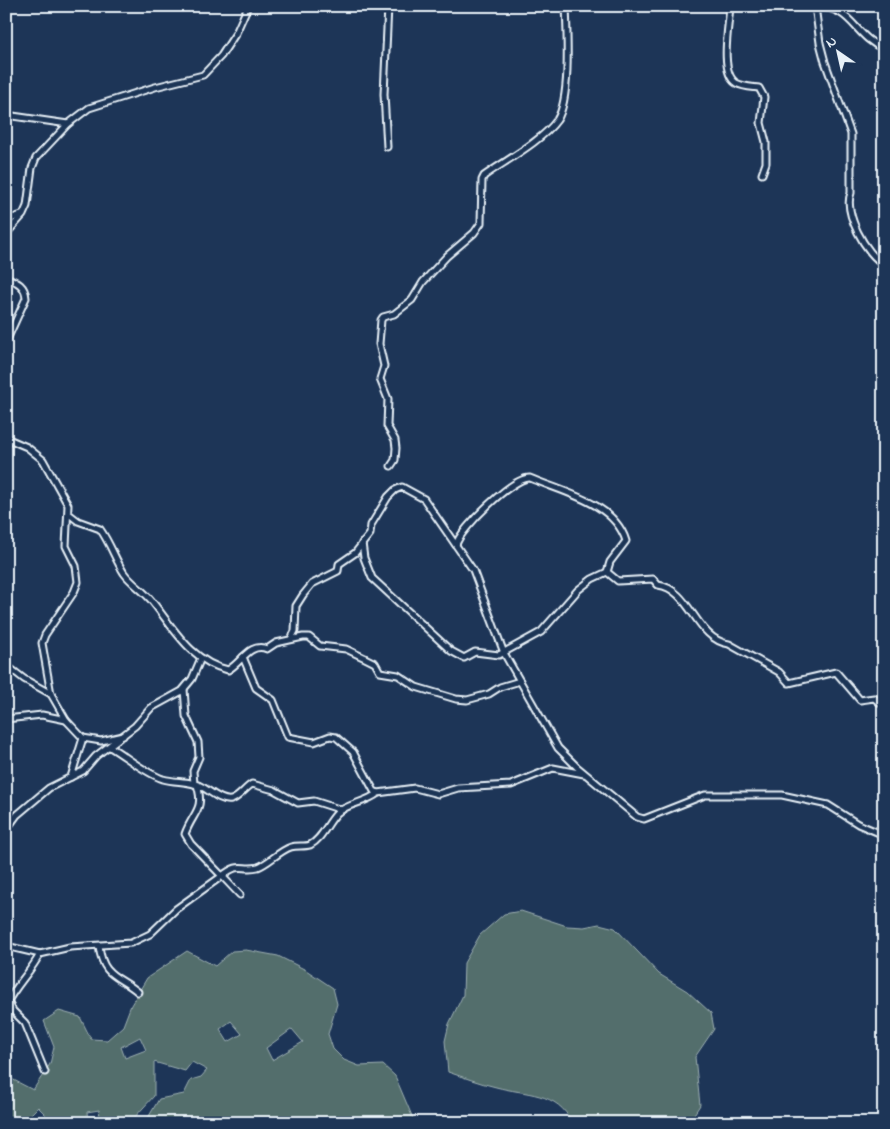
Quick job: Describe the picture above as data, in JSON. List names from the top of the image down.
{
  "north": "top left"
}
